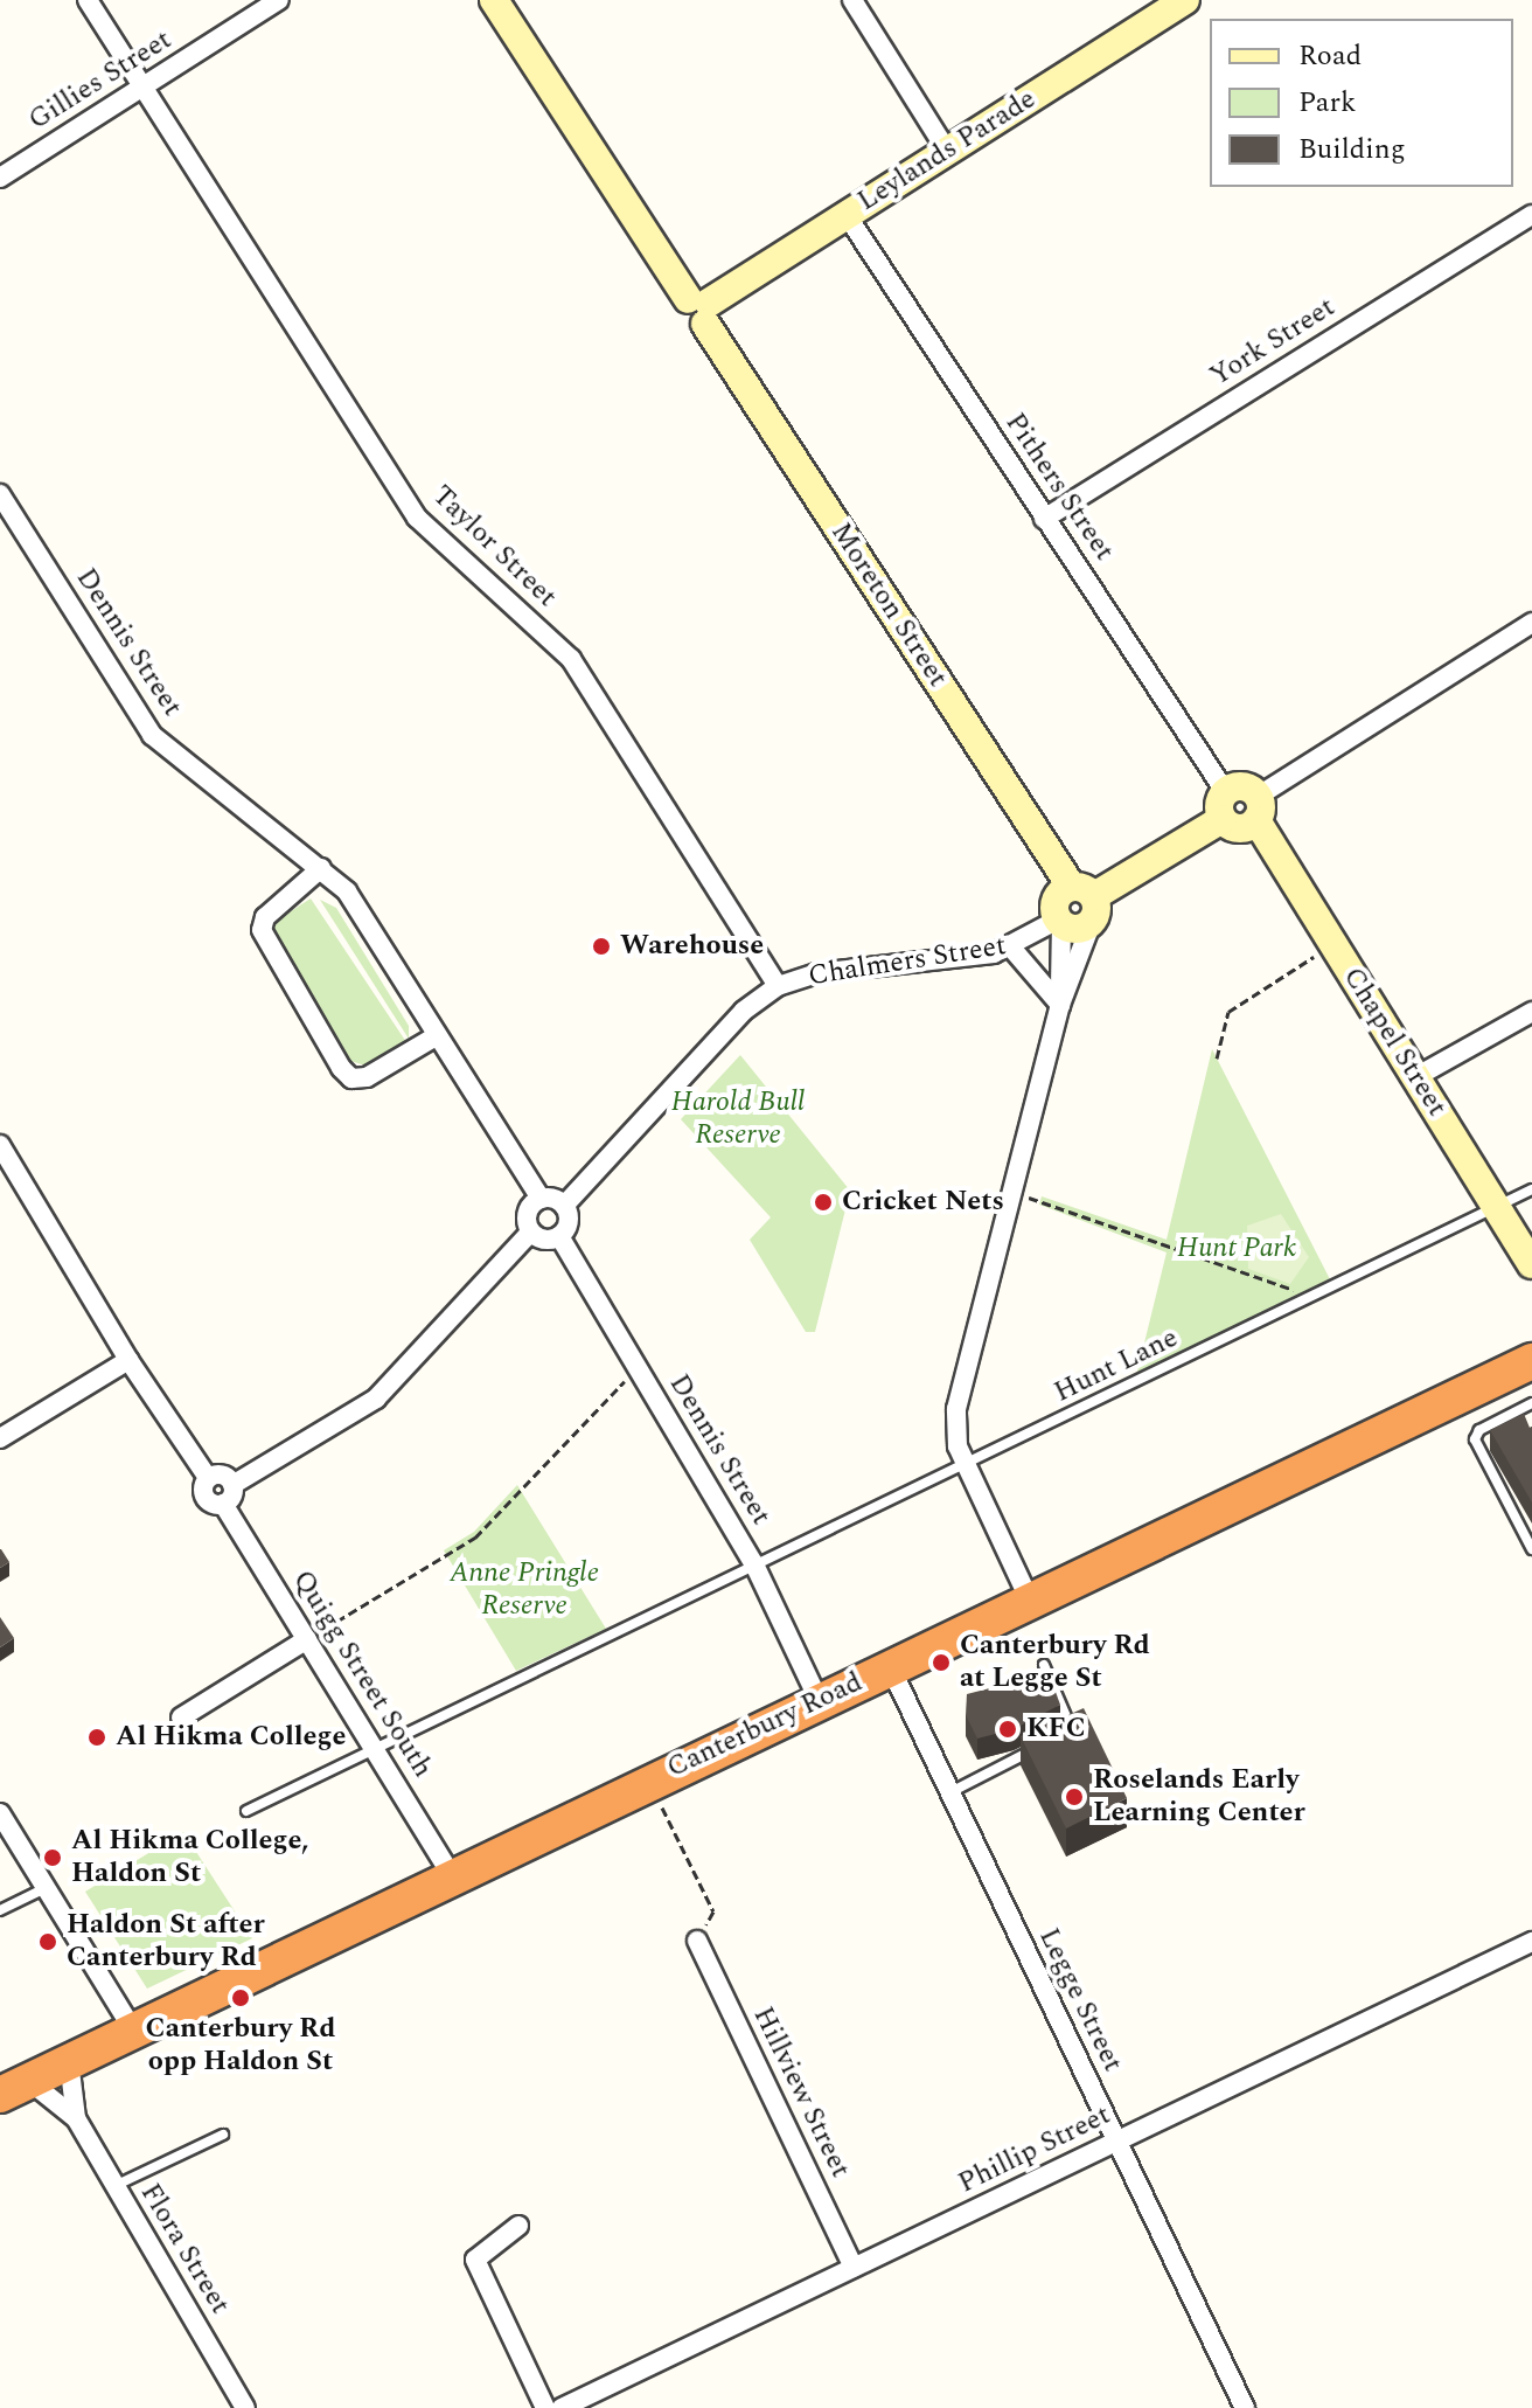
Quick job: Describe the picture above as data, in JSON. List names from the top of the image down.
{
  "streets": {
    "highway": ["Canterbury Road"],
    "street": [
      "Gillies Street",
      "Leylands Parade",
      "York Street",
      "Pithers Street",
      "Taylor Street",
      "Moreton Street",
      "Dennis Street",
      "Chalmers Street",
      "Chapel Street",
      "Quigg Street South",
      "Legge Street",
      "Hillview Street",
      "Phillip Street",
      "Flora Street"
    ],
    "lane": ["Hunt Lane"]
  },
  "crossings": [
    ["Gillies Street", "Taylor Street"],
    ["Leylands Parade", "Pithers Street"],
    ["Leylands Parade", "Moreton Street"],
    ["York Street", "Pithers Street"],
    ["Taylor Street", "Chalmers Street"],
    ["Dennis Street", "Chalmers Street"],
    ["Dennis Street", "Hunt Lane"],
    ["Dennis Street", "Canterbury Road"],
    ["Chapel Street", "Hunt Lane"],
    ["Hunt Lane", "Quigg Street South"],
    ["Quigg Street South", "Canterbury Road"],
    ["Canterbury Road", "Legge Street"],
    ["Canterbury Road", "Flora Street"],
    ["Legge Street", "Phillip Street"],
    ["Hillview Street", "Phillip Street"]
  ],
  "parks": ["Harold Bull Reserve", "Hunt Park", "Anne Pringle Reserve"],
  "places": [
    "Warehouse",
    "Cricket Nets",
    "Canterbury Rd at Legge St",
    "KFC",
    "Al Hikma College",
    "Roselands Early Learning Center",
    "Al Hikma College, Haldon St",
    "Haldon St after Canterbury Rd",
    "Canterbury Rd opp Haldon St"
  ],
  "legend": ["Road", "Park", "Building"]
}
